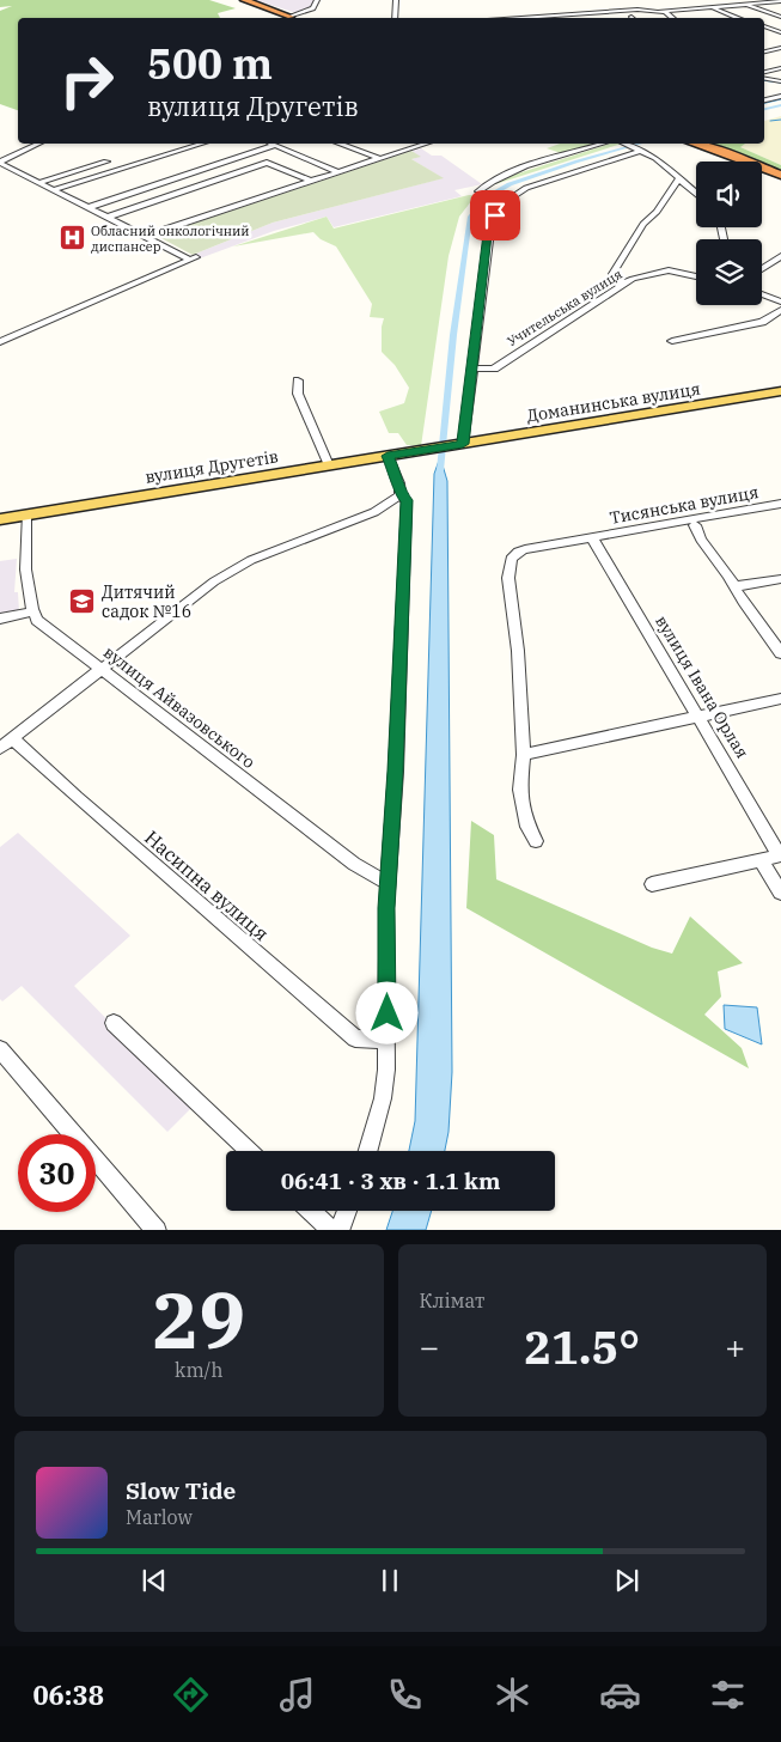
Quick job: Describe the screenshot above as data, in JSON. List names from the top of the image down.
{
  "streets": {
    "main road": ["Доманинська вулиця", "вулиця Другетів"],
    "street": [
      "Учительська вулиця",
      "Тисянська вулиця",
      "вулиця Івана Орлая",
      "вулиця Айвазовського",
      "Насипна вулиця"
    ]
  },
  "crossings": [
    ["Доманинська вулиця", "вулиця Другетів"],
    ["Тисянська вулиця", "вулиця Івана Орлая"]
  ],
  "places": {
    "hospital": ["Обласний онкологічний диспансер"],
    "school or university": ["Дитячий садок №16"]
  },
  "page": {
    "turn": ["500 m", "вулиця Другетів"],
    "limit": "30",
    "trip": "06:41 · 3 хв · 1.1 km",
    "tile": [
      ["29", "km/h"],
      "Клімат"
    ],
    "heat": ["−", "21.5°", "+"],
    "song": ["Slow Tide", "Marlow"],
    "tabs": "06:38"
  }
}
